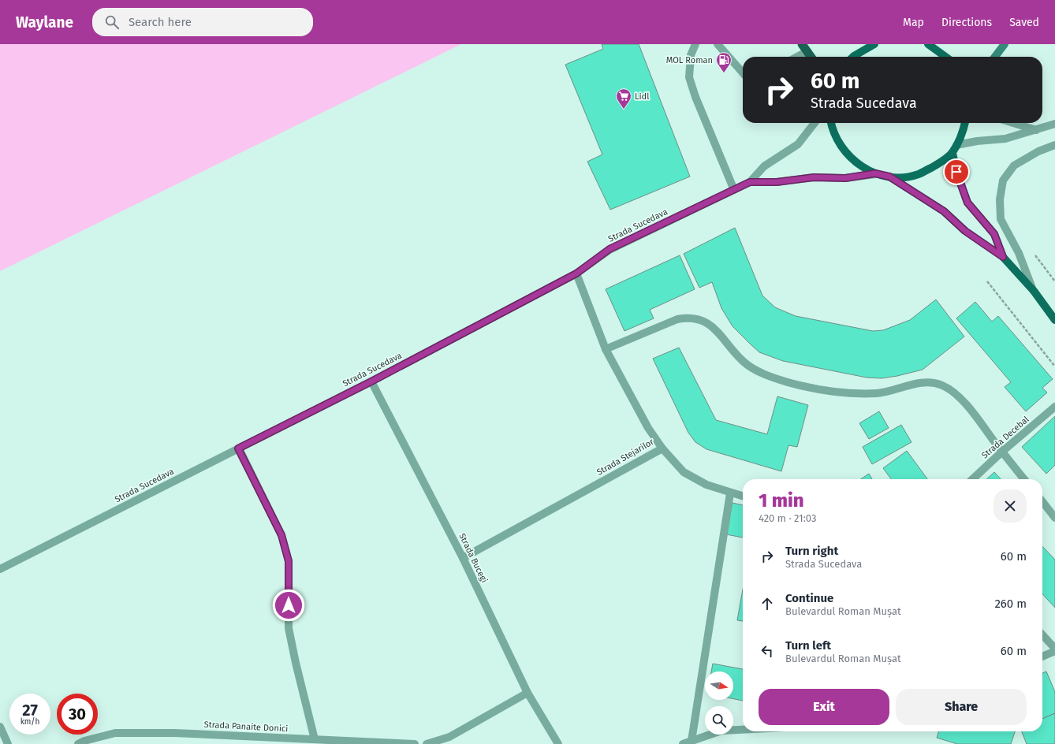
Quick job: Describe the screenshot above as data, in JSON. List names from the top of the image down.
{
  "streets": {
    "street": [
      "Strada Sucedava",
      "Strada Decebal",
      "Strada Stejarilor",
      "Strada Bucegi",
      "Strada Panaite Donici"
    ]
  },
  "crossings": [
    ["Strada Sucedava", "Strada Stejarilor"],
    ["Strada Sucedava", "Strada Bucegi"],
    ["Strada Stejarilor", "Strada Bucegi"]
  ],
  "places": {
    "fuel station": ["MOL Roman"],
    "supermarket": ["Lidl"]
  },
  "north": "right",
  "page": {
    "header": "Waylane",
    "search": "Search here",
    "nav": ["Map", "Directions", "Saved"],
    "turn": ["60 m", "Strada Sucedava"],
    "heading": ["1 min", "420 m · 21:03"],
    "list": [
      {
        "name": "Turn right",
        "note": "Strada Sucedava",
        "value": "60 m"
      },
      {
        "name": "Continue",
        "note": "Bulevardul Roman Mușat",
        "value": "260 m"
      },
      {
        "name": "Turn left",
        "note": "Bulevardul Roman Mușat",
        "value": "60 m"
      }
    ],
    "buttons": ["Exit", "Share"],
    "speed": "27 km/h",
    "limit": "30"
  }
}
